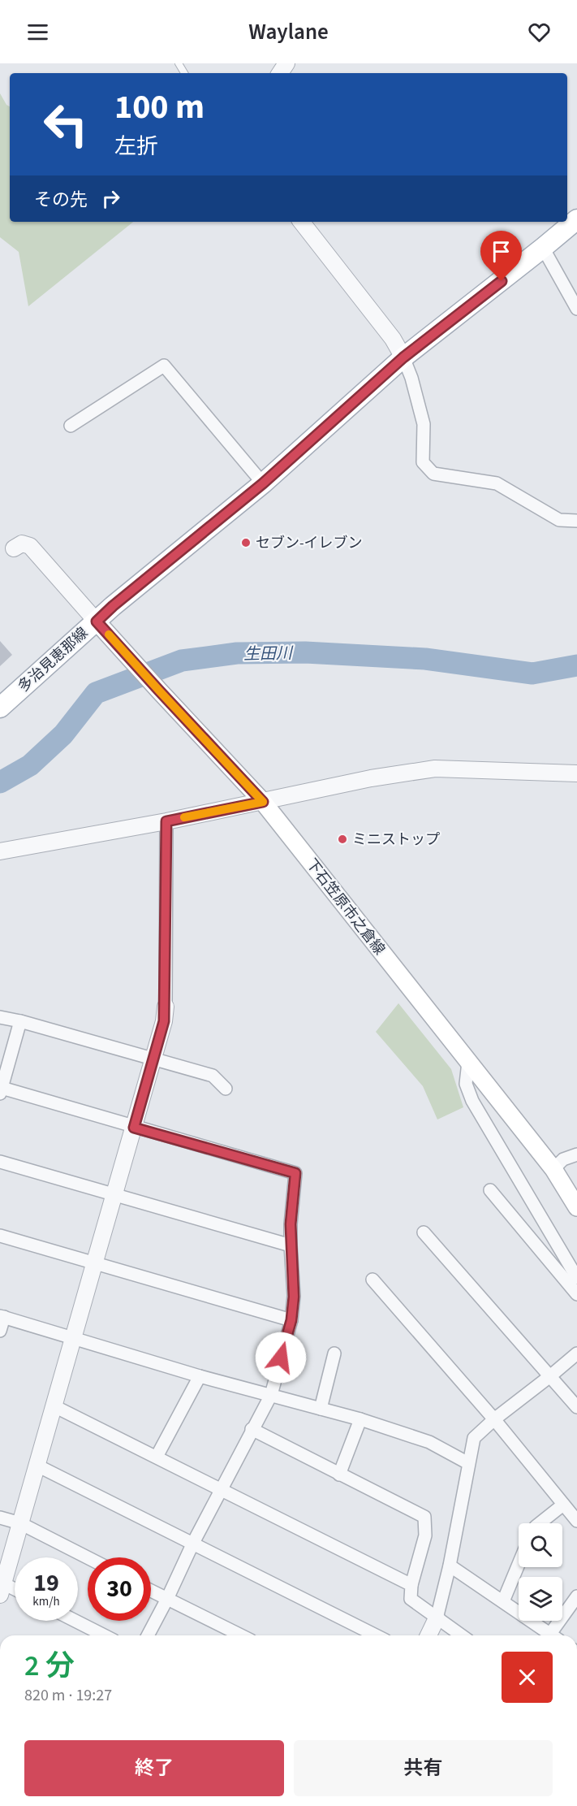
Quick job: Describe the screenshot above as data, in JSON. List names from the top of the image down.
{
  "streets": {
    "main road": ["多治見恵那線", "下石笠原市之倉線"]
  },
  "crossings": [
    ["多治見恵那線", "下石笠原市之倉線"]
  ],
  "water": ["生田川"],
  "places": ["セブン-イレブン", "ミニストップ"],
  "page": {
    "header": "Waylane",
    "turn": ["100 m", "左折"],
    "then": "その先",
    "speed": "19 km/h",
    "limit": "30",
    "heading": ["2 分", "820 m · 19:27"],
    "buttons": ["終了", "共有"]
  }
}
